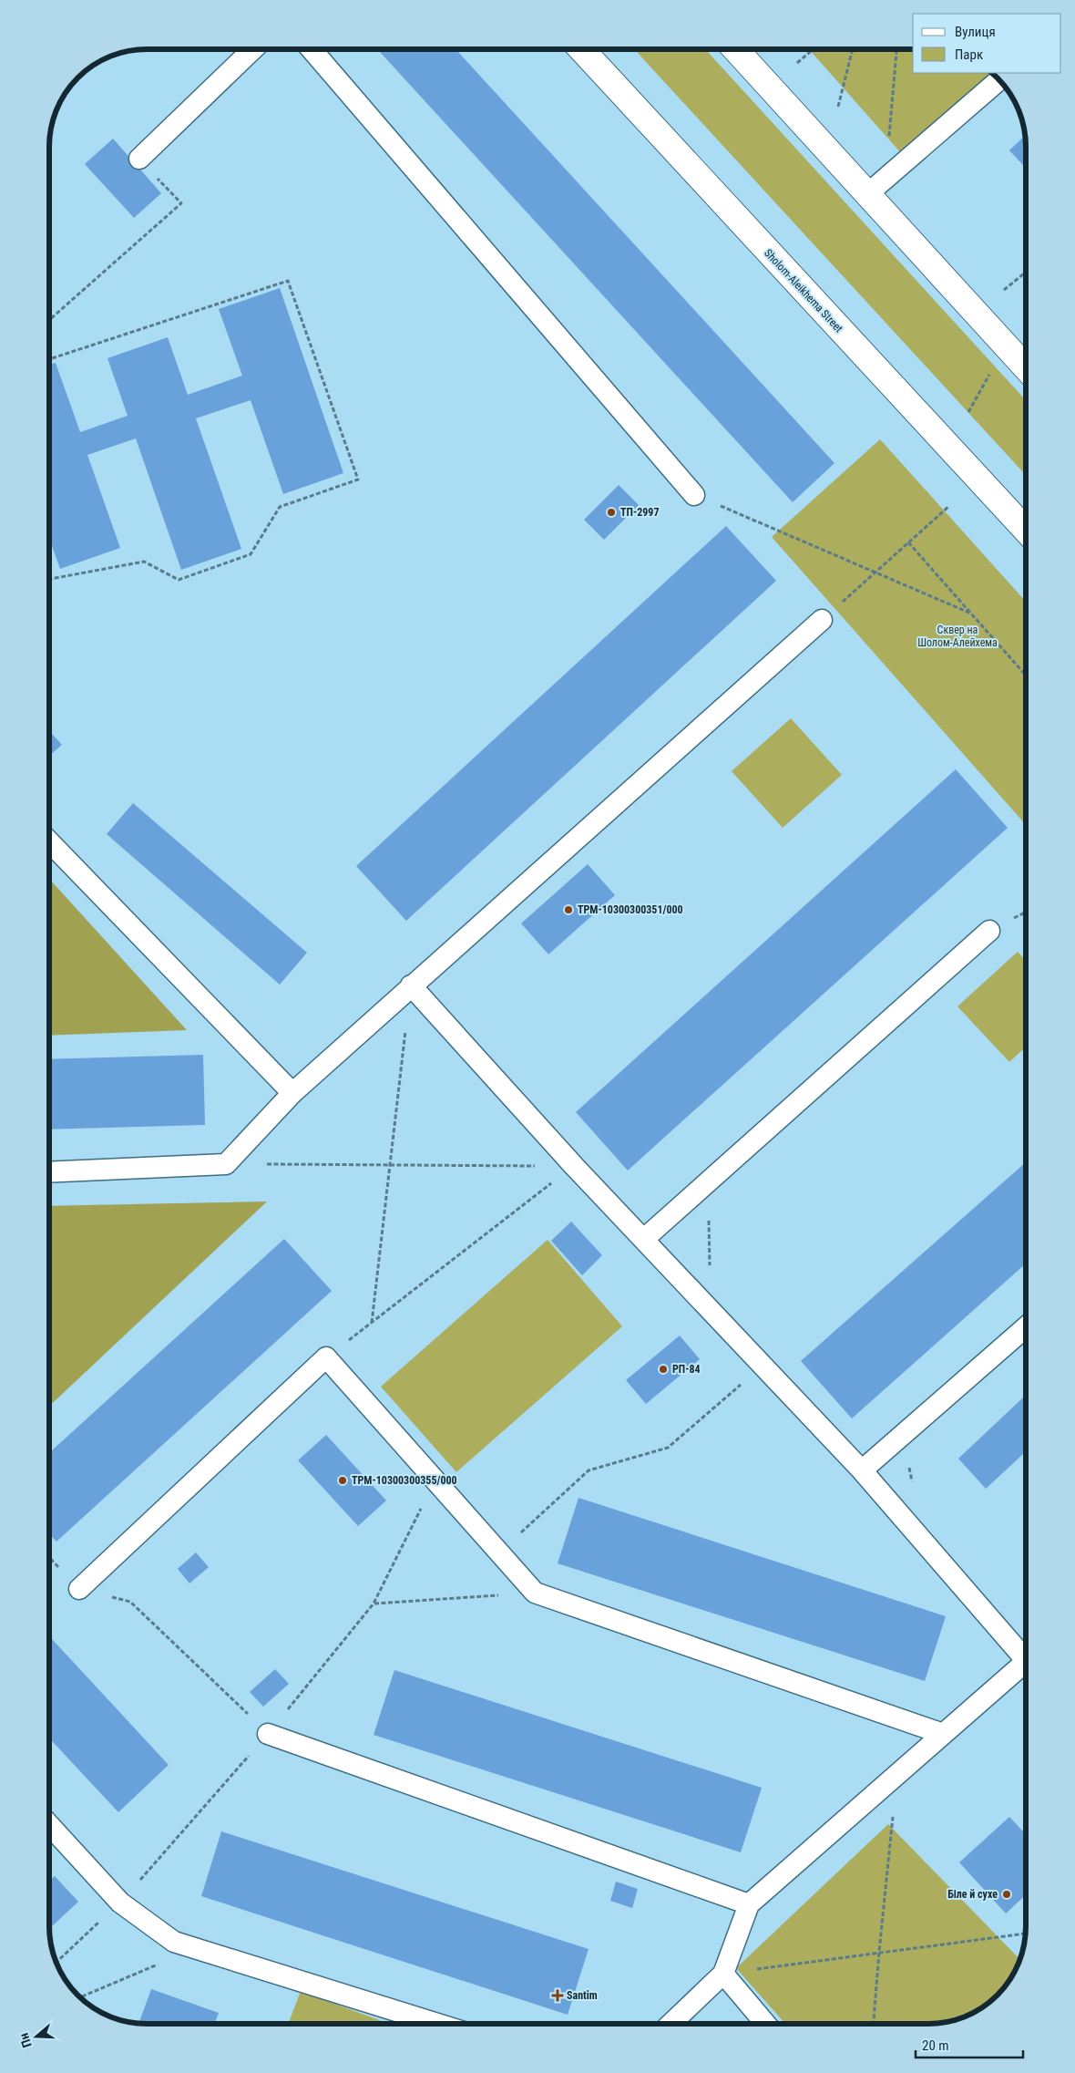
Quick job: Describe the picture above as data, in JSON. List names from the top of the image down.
{
  "streets": {
    "street": ["Sholom-Aleikhema Street"]
  },
  "parks": ["Сквер на Шолом-Алейхема"],
  "places": {
    "other": [
      "ТП-2997",
      "ТРМ-10300300351/000",
      "РП-84",
      "ТРМ-10300300355/000",
      "Біле й сухе"
    ],
    "health": ["Santim"]
  },
  "legend": ["Вулиця", "Парк"],
  "scale_bar": "20 m",
  "north": "left"
}
